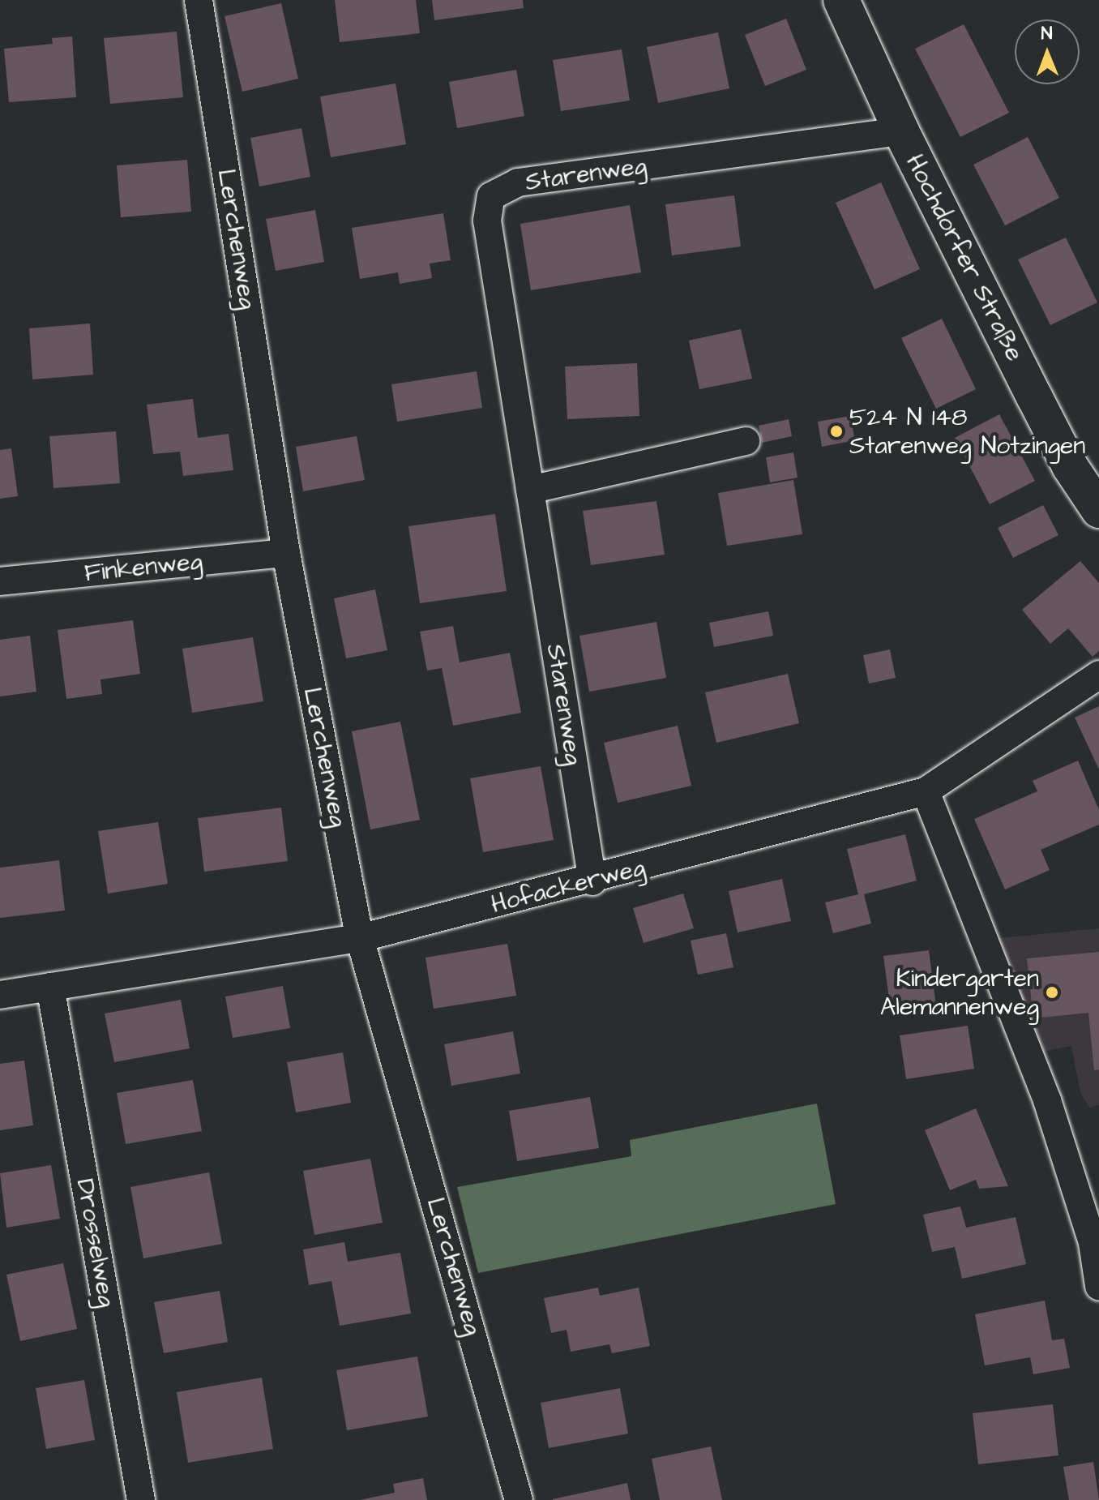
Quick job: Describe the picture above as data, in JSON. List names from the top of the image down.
{
  "streets": {
    "main road": ["Hochdorfer Straße"],
    "street": [
      "Starenweg",
      "Lerchenweg",
      "Finkenweg",
      "Hofackerweg",
      "Drosselweg"
    ]
  },
  "crossings": [
    ["Starenweg", "Hochdorfer Straße"],
    ["Starenweg", "Hofackerweg"],
    ["Lerchenweg", "Finkenweg"],
    ["Lerchenweg", "Hofackerweg"],
    ["Hofackerweg", "Drosselweg"]
  ],
  "places": ["524 N 148 Starenweg Notzingen", "Kindergarten Alemannenweg"],
  "north": "top"
}
